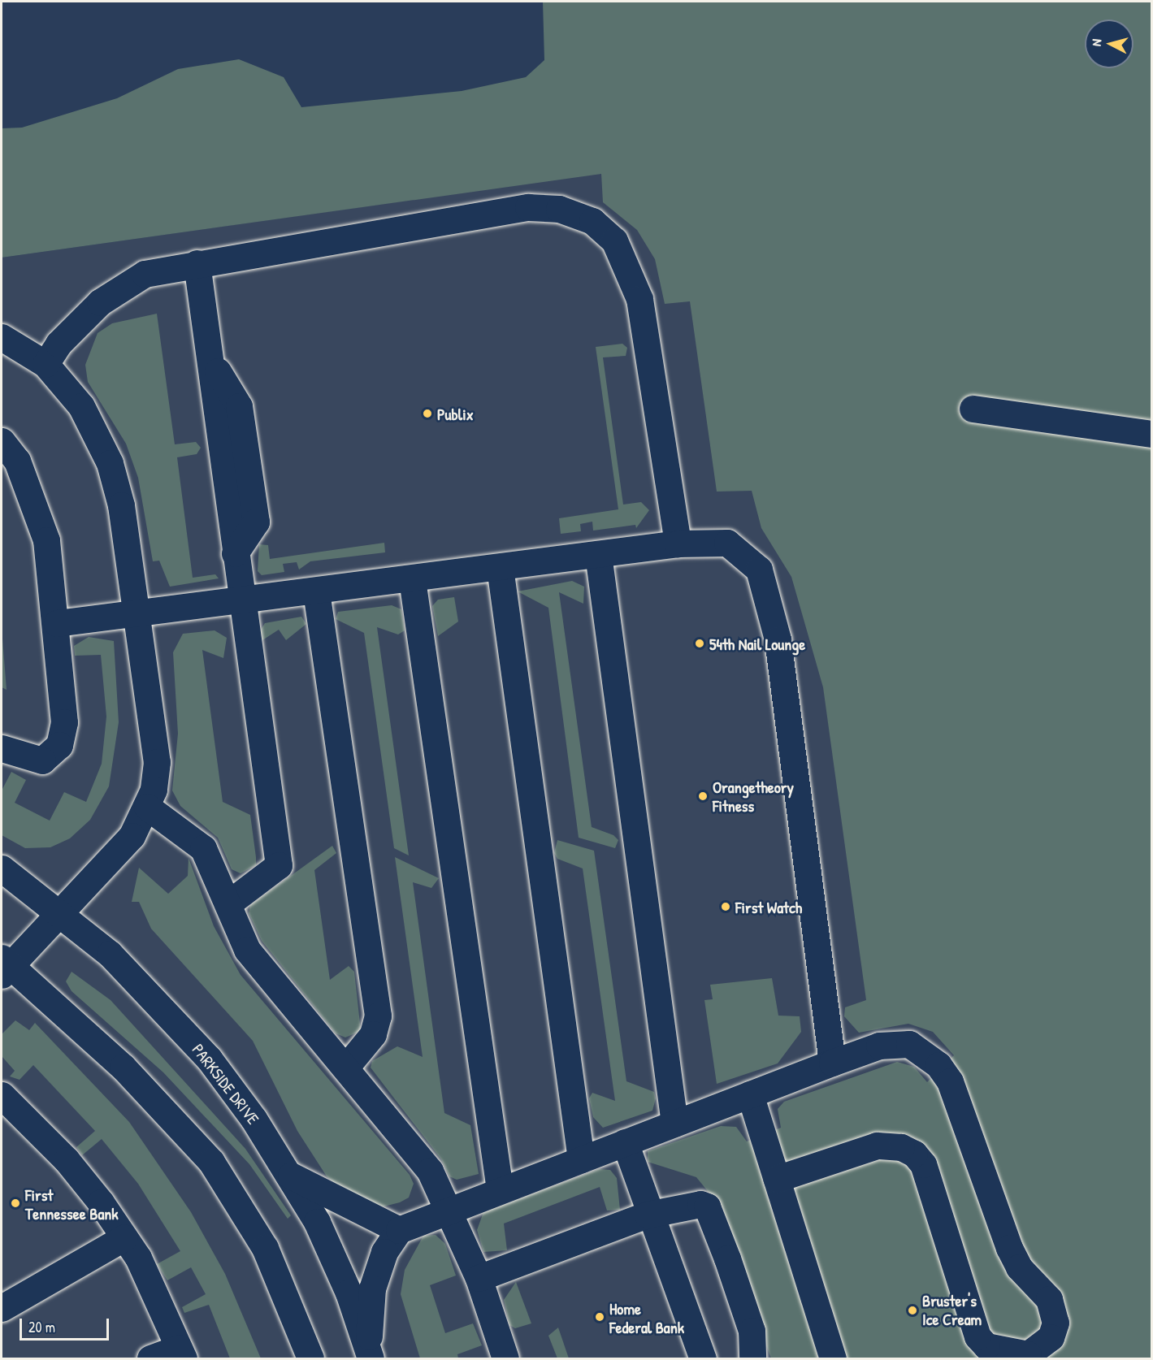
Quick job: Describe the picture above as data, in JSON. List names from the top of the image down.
{
  "streets": {
    "street": ["PARKSIDE DRIVE"]
  },
  "places": [
    "Publix",
    "54th Nail Lounge",
    "Orangetheory Fitness",
    "First Watch",
    "First Tennessee Bank",
    "Bruster's Ice Cream",
    "Home Federal Bank"
  ],
  "scale_bar": "20 m",
  "north": "left"
}
